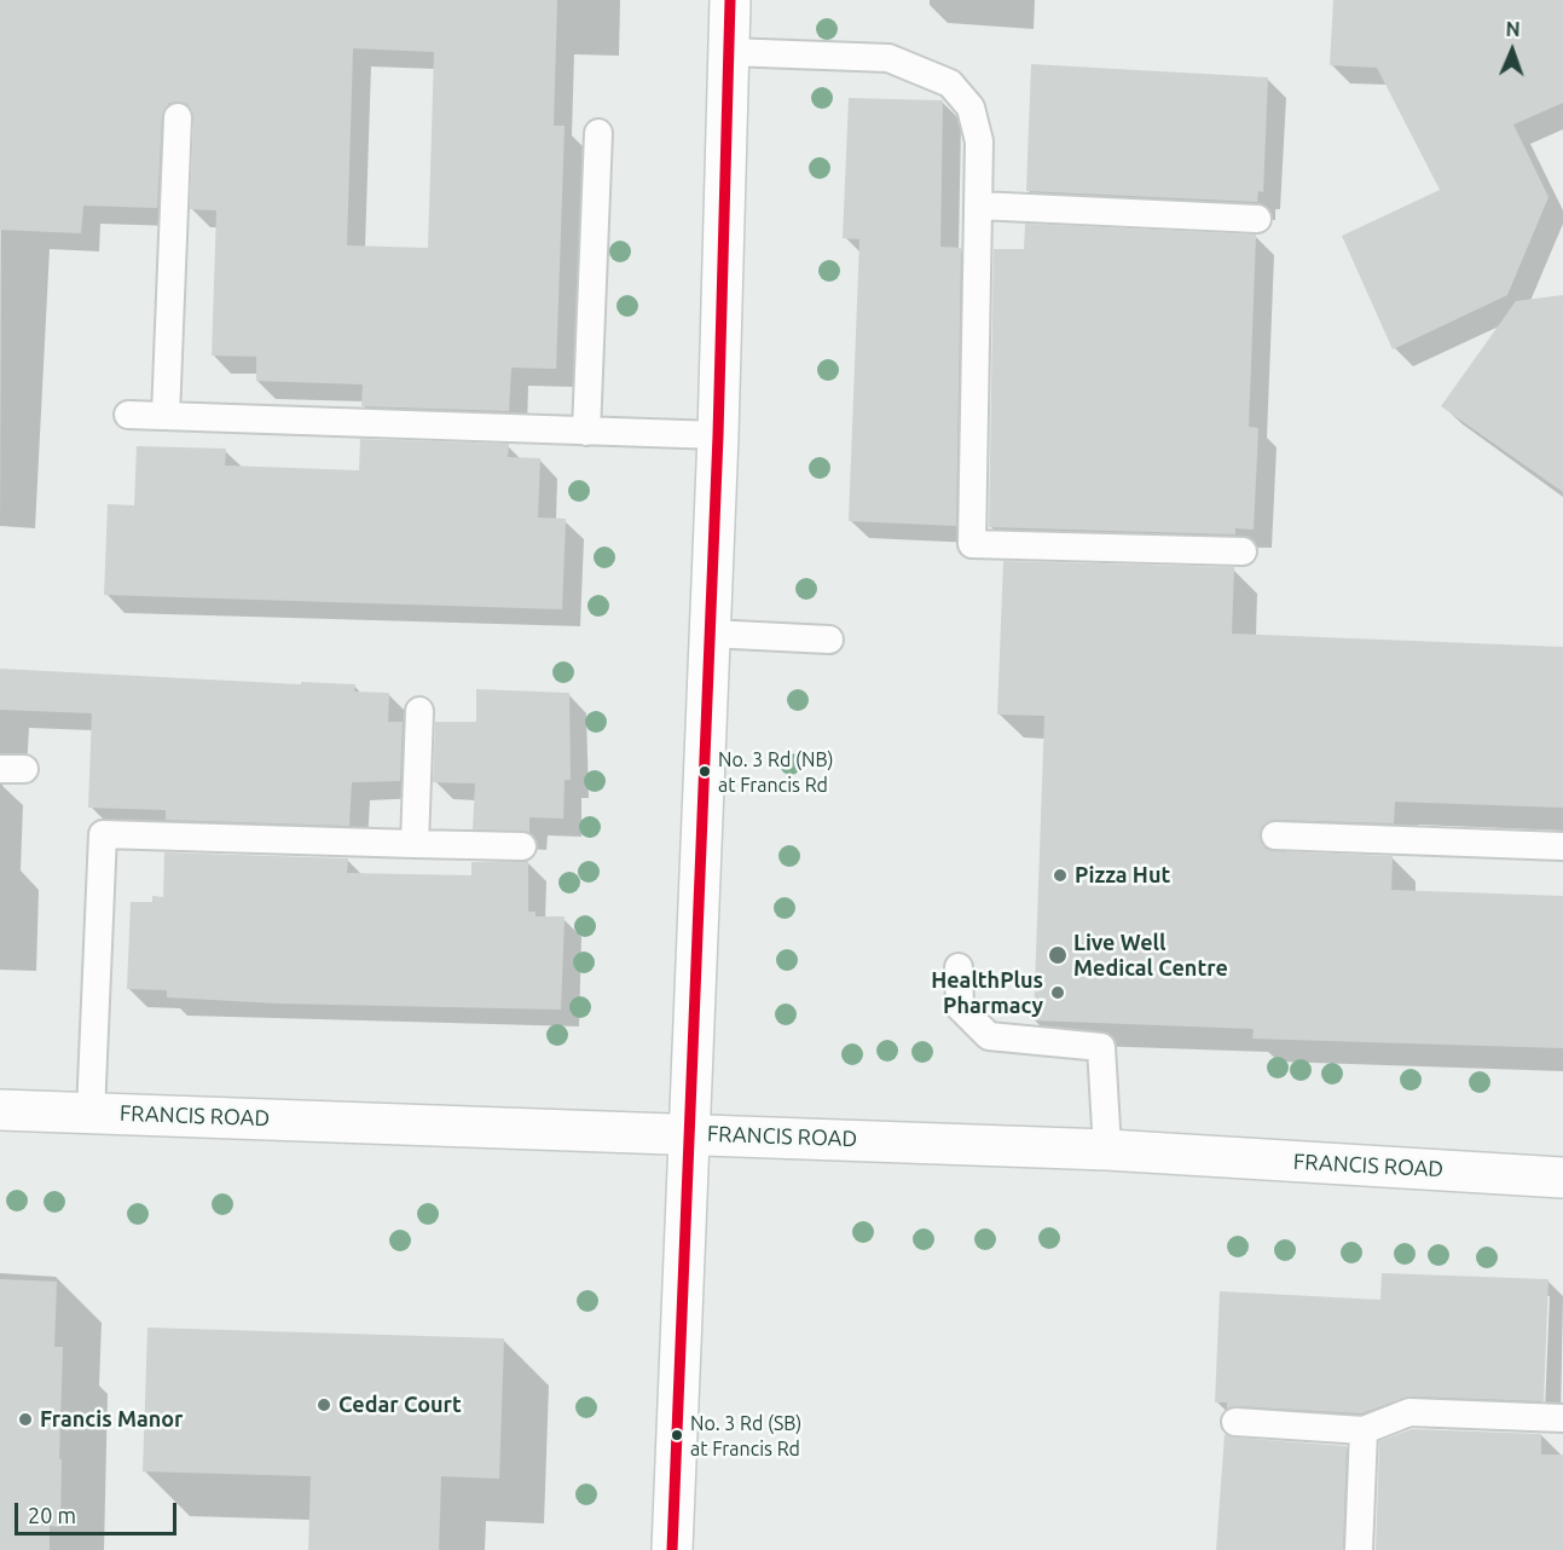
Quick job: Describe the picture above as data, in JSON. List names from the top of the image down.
{
  "streets": {
    "main road": ["FRANCIS ROAD"]
  },
  "places": [
    "No. 3 Rd (NB) at Francis Rd",
    "Pizza Hut",
    "Live Well Medical Centre",
    "HealthPlus Pharmacy",
    "Cedar Court",
    "Francis Manor",
    "No. 3 Rd (SB) at Francis Rd"
  ],
  "scale_bar": "20 m",
  "north": "top"
}
